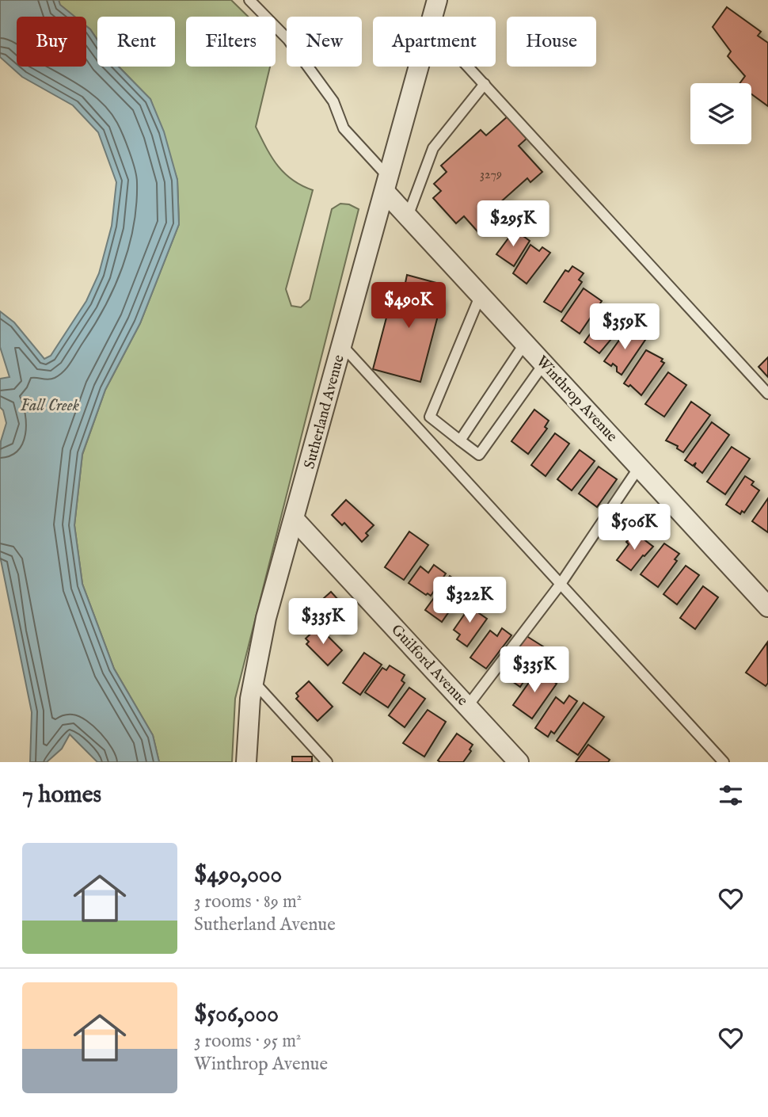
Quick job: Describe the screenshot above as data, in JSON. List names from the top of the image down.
{
  "streets": {
    "street": ["Winthrop Avenue", "Sutherland Avenue", "Guilford Avenue"]
  },
  "crossings": [
    ["Winthrop Avenue", "Sutherland Avenue"],
    ["Sutherland Avenue", "Guilford Avenue"]
  ],
  "water": ["Fall Creek"],
  "house_numbers": ["3279"],
  "page": {
    "chip": [
      "Buy",
      "Rent",
      "Filters",
      "New",
      "Apartment",
      "House"
    ],
    "price": [
      "$295K",
      "$490K",
      "$359K",
      "$506K",
      "$322K",
      "$335K",
      "$335K"
    ],
    "heading": "7 homes",
    "list": [
      {
        "name": "$490,000",
        "note": "3 rooms · 89 m² · Sutherland Avenue"
      },
      {
        "name": "$506,000",
        "note": "3 rooms · 95 m² · Winthrop Avenue"
      }
    ]
  }
}
